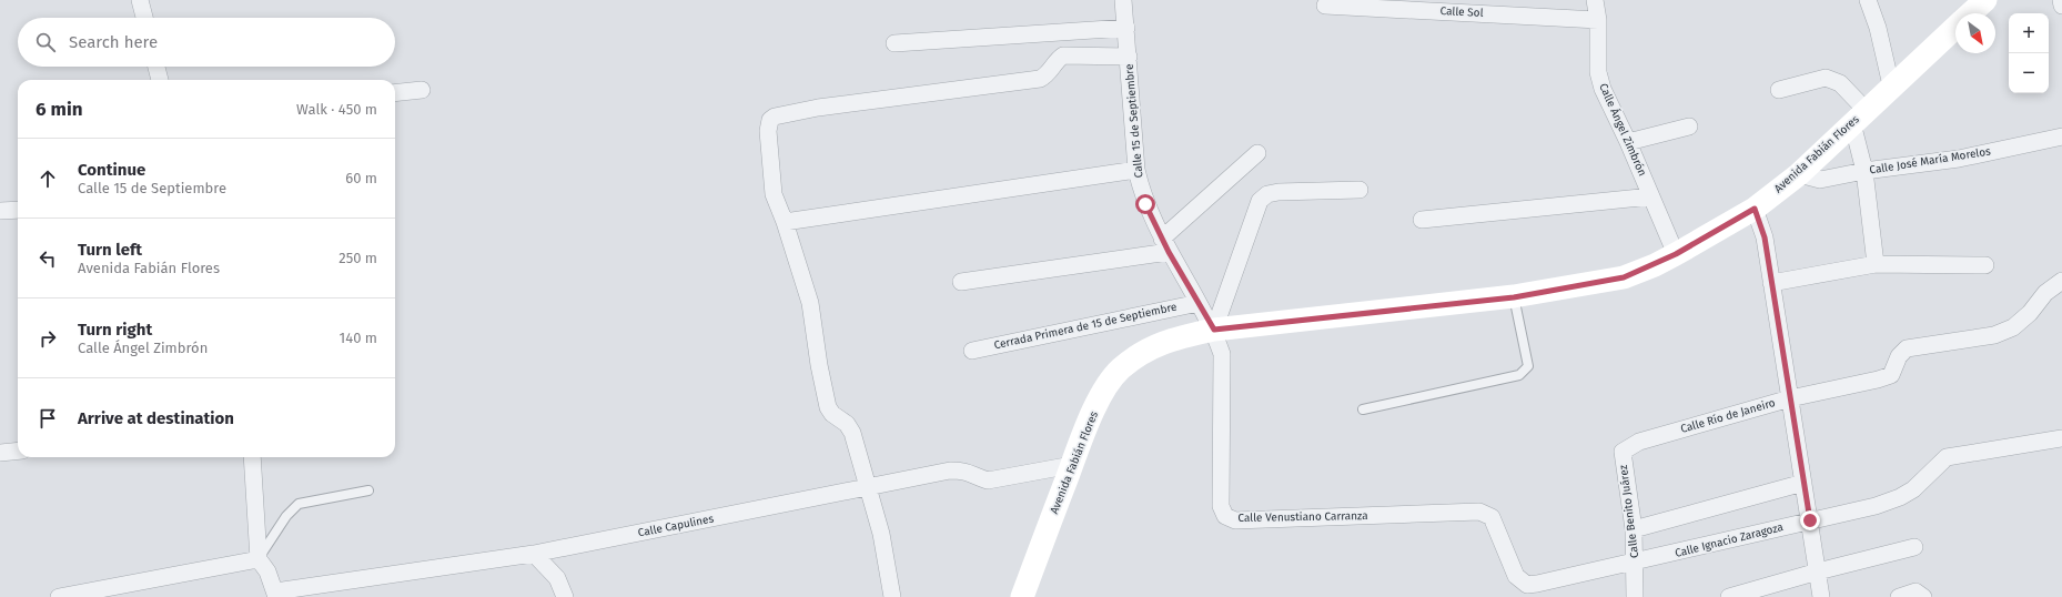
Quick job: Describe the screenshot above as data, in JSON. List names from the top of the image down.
{
  "streets": {
    "main road": ["Avenida Fabián Flores"],
    "street": [
      "Calle Sol",
      "Calle 15 de Septiembre",
      "Calle Ángel Zimbrón",
      "Calle José María Morelos",
      "Cerrada Primera de 15 de Septiembre",
      "Calle Río de Janeiro",
      "Calle Benito Juárez",
      "Calle Venustiano Carranza",
      "Calle Capulines",
      "Calle Ignacio Zaragoza"
    ]
  },
  "crossings": [
    ["Calle Sol", "Calle Ángel Zimbrón"],
    ["Calle 15 de Septiembre", "Avenida Fabián Flores"],
    ["Calle 15 de Septiembre", "Cerrada Primera de 15 de Septiembre"],
    ["Calle 15 de Septiembre", "Calle Venustiano Carranza"],
    ["Calle Ángel Zimbrón", "Avenida Fabián Flores"],
    ["Avenida Fabián Flores", "Calle José María Morelos"],
    ["Avenida Fabián Flores", "Calle Venustiano Carranza"],
    ["Avenida Fabián Flores", "Calle Capulines"],
    ["Calle Río de Janeiro", "Calle Benito Juárez"],
    ["Calle Benito Juárez", "Calle Ignacio Zaragoza"],
    ["Calle Venustiano Carranza", "Calle Ignacio Zaragoza"]
  ],
  "north": "bottom right",
  "page": {
    "map_buttons": ["+", "−"],
    "search": "Search here",
    "heading": ["6 min", "Walk · 450 m"],
    "list": [
      ["Continue", "Calle 15 de Septiembre", "60 m"],
      ["Turn left", "Avenida Fabián Flores", "250 m"],
      ["Turn right", "Calle Ángel Zimbrón", "140 m"],
      "Arrive at destination"
    ]
  }
}
